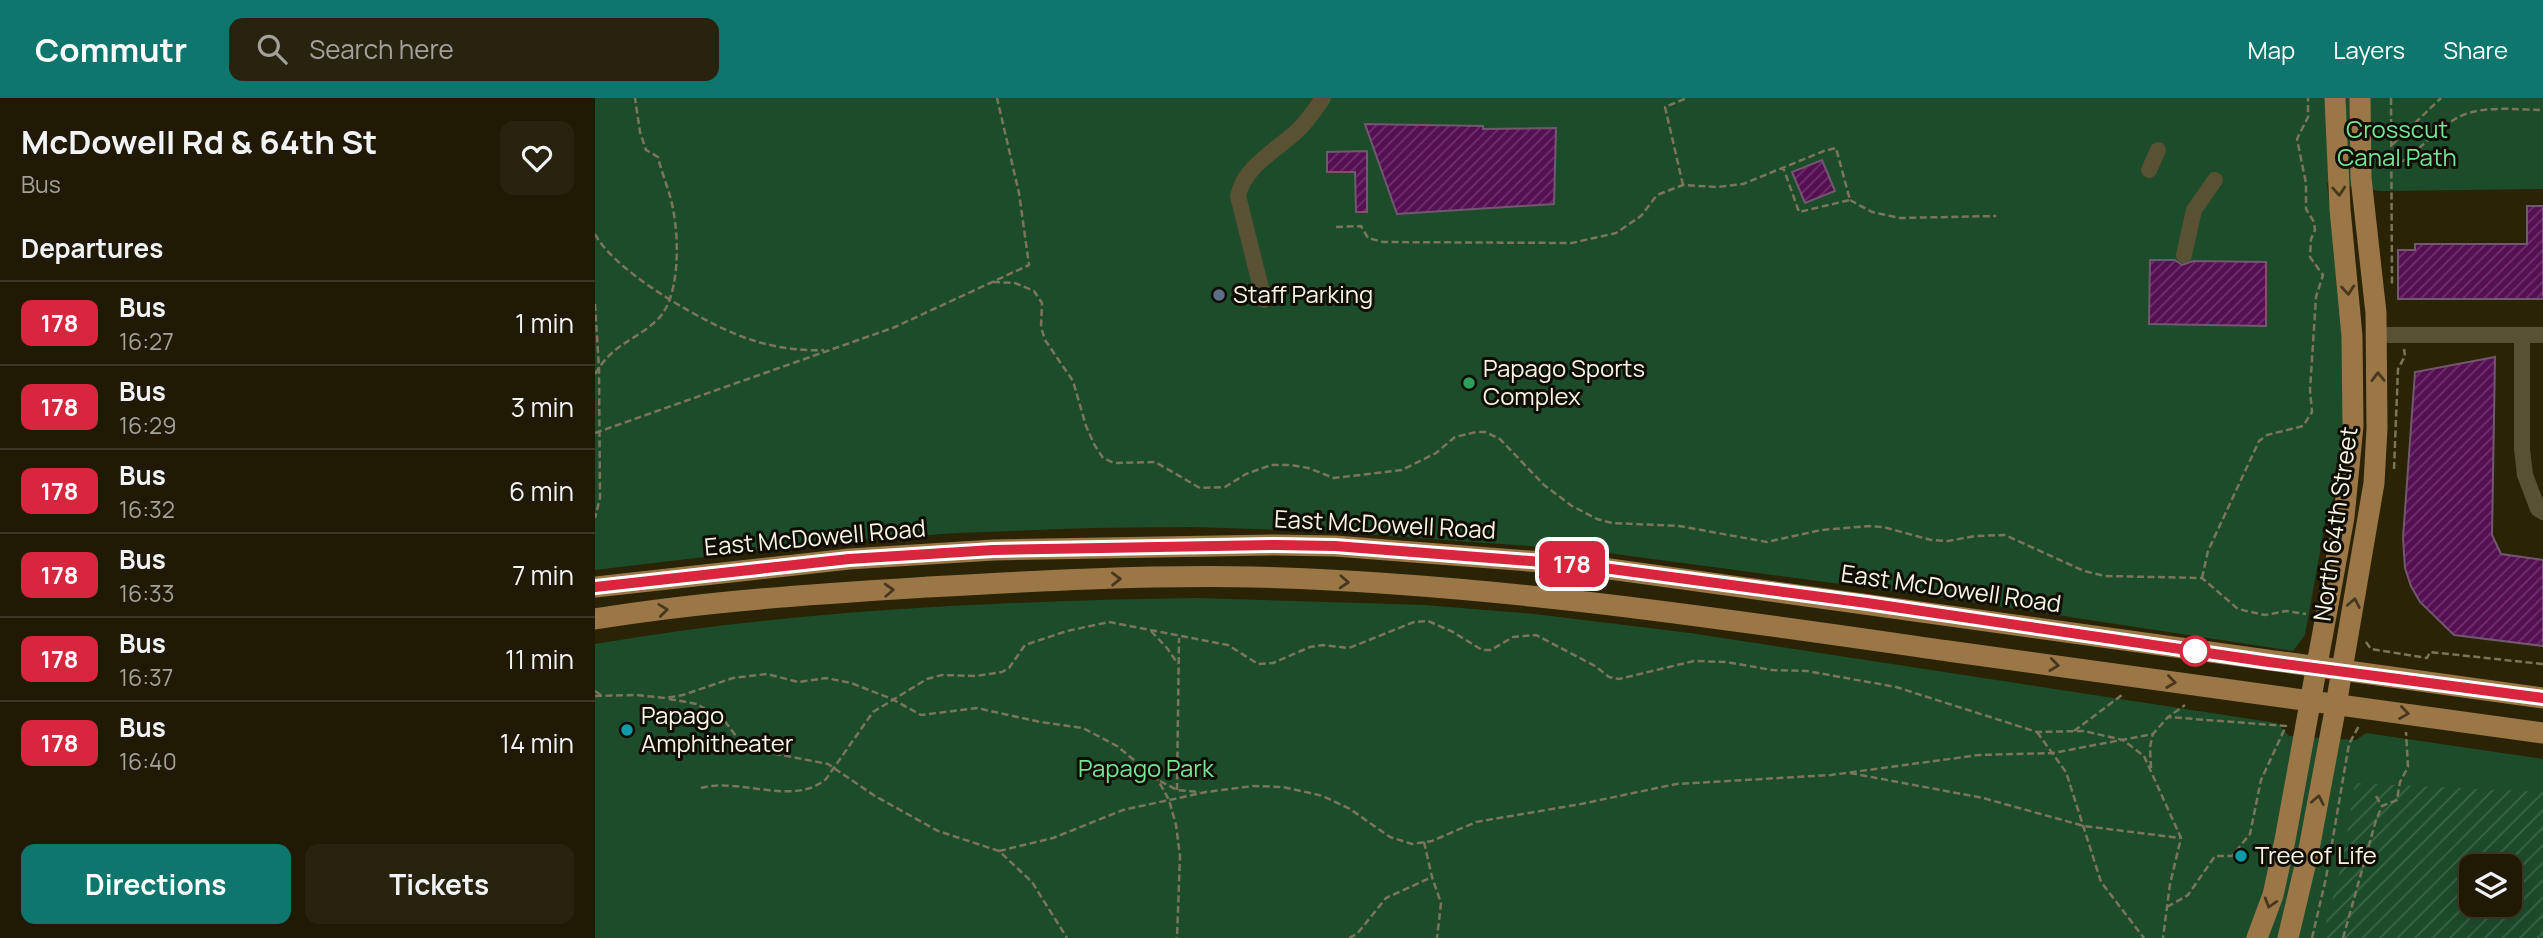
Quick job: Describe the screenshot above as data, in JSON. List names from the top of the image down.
{
  "streets": {
    "main road": ["North 64th Street", "East McDowell Road"]
  },
  "crossings": [
    ["North 64th Street", "East McDowell Road"]
  ],
  "parks": ["Crosscut Canal Path", "Papago Park"],
  "places": [
    "Staff Parking",
    "Papago Sports Complex",
    "Papago Amphitheater",
    "Tree of Life"
  ],
  "lines": ["bus line 178"],
  "page": {
    "header": "Commutr",
    "search": "Search here",
    "nav": ["Map", "Layers", "Share"],
    "heading": [
      ["McDowell Rd & 64th St", "Bus"],
      "Departures"
    ],
    "on_map": "178",
    "list": [
      {
        "mark": "178",
        "name": "Bus",
        "note": "16:27",
        "value": "1 min"
      },
      {
        "mark": "178",
        "name": "Bus",
        "note": "16:29",
        "value": "3 min"
      },
      {
        "mark": "178",
        "name": "Bus",
        "note": "16:32",
        "value": "6 min"
      },
      {
        "mark": "178",
        "name": "Bus",
        "note": "16:33",
        "value": "7 min"
      },
      {
        "mark": "178",
        "name": "Bus",
        "note": "16:37",
        "value": "11 min"
      },
      {
        "mark": "178",
        "name": "Bus",
        "note": "16:40",
        "value": "14 min"
      }
    ],
    "buttons": ["Directions", "Tickets"]
  }
}
